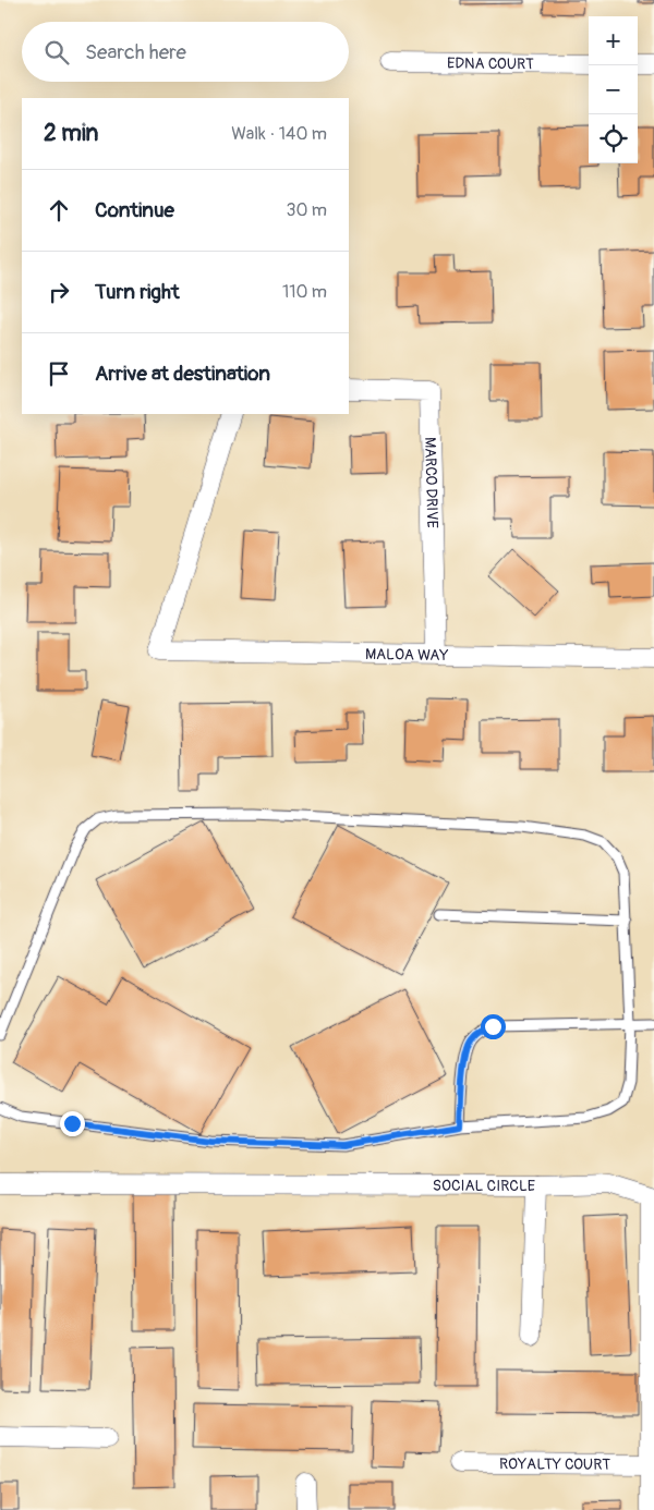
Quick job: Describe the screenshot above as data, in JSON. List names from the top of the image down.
{
  "streets": {
    "street": [
      "EDNA COURT",
      "MARCO DRIVE",
      "MALOA WAY",
      "SOCIAL CIRCLE",
      "ROYALTY COURT"
    ]
  },
  "crossings": [
    ["MARCO DRIVE", "MALOA WAY"],
    ["SOCIAL CIRCLE", "ROYALTY COURT"]
  ],
  "page": {
    "map_buttons": ["+", "−"],
    "search": "Search here",
    "heading": ["2 min", "Walk · 140 m"],
    "list": [
      ["Continue", "30 m"],
      ["Turn right", "110 m"],
      "Arrive at destination"
    ]
  }
}
